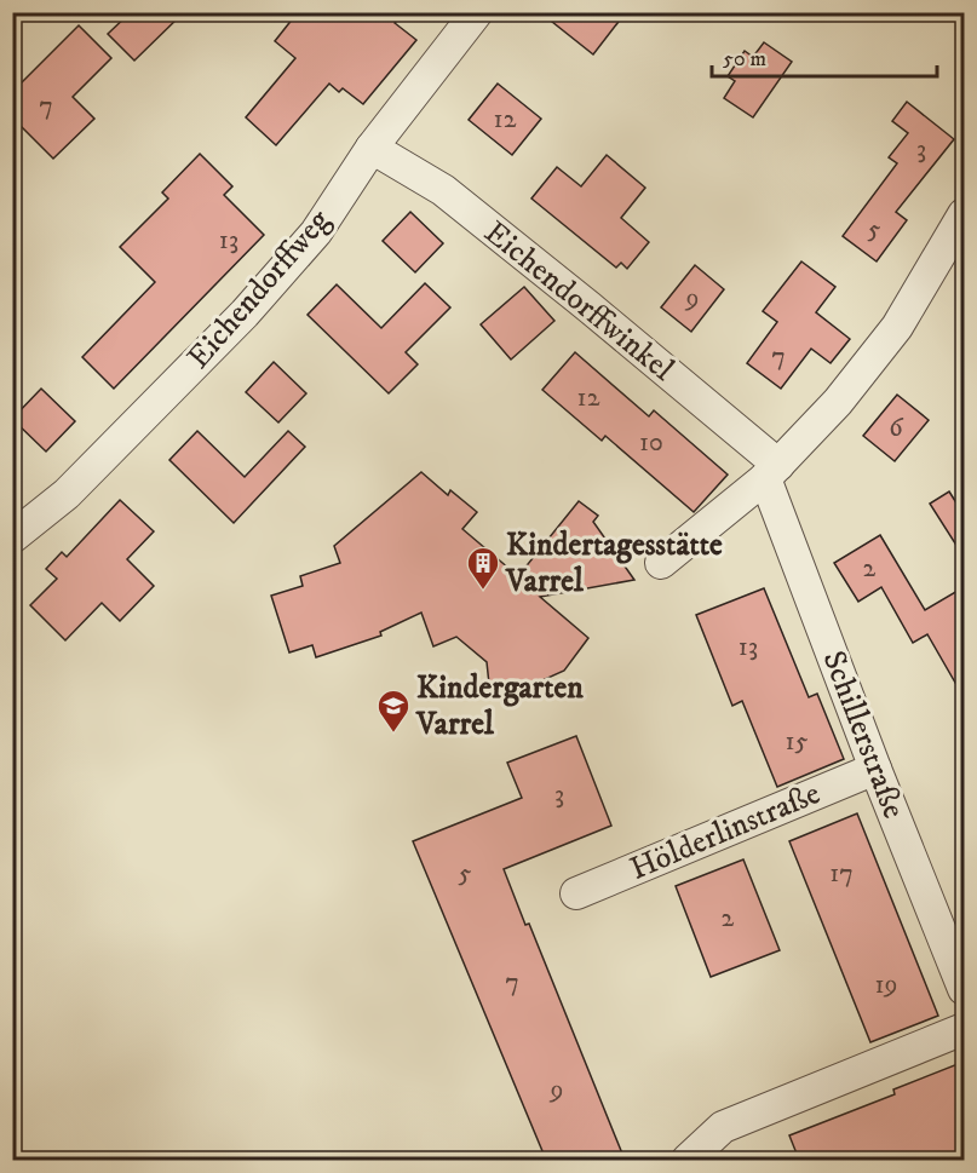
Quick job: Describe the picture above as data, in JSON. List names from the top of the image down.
{
  "streets": {
    "street": [
      "Eichendorffweg",
      "Eichendorffwinkel",
      "Schillerstraße",
      "Hölderlinstraße"
    ]
  },
  "crossings": [
    ["Eichendorffweg", "Eichendorffwinkel"],
    ["Eichendorffwinkel", "Schillerstraße"],
    ["Schillerstraße", "Hölderlinstraße"]
  ],
  "places": {
    "building": ["Kindertagesstätte Varrel"],
    "school or university": ["Kindergarten Varrel"]
  },
  "house_numbers": [
    "7",
    "12",
    "3",
    "5",
    "13",
    "9",
    "7",
    "12",
    "6",
    "10",
    "2",
    "13",
    "15",
    "3",
    "5",
    "17",
    "2",
    "7",
    "19",
    "9"
  ],
  "scale_bar": "50 m"
}
